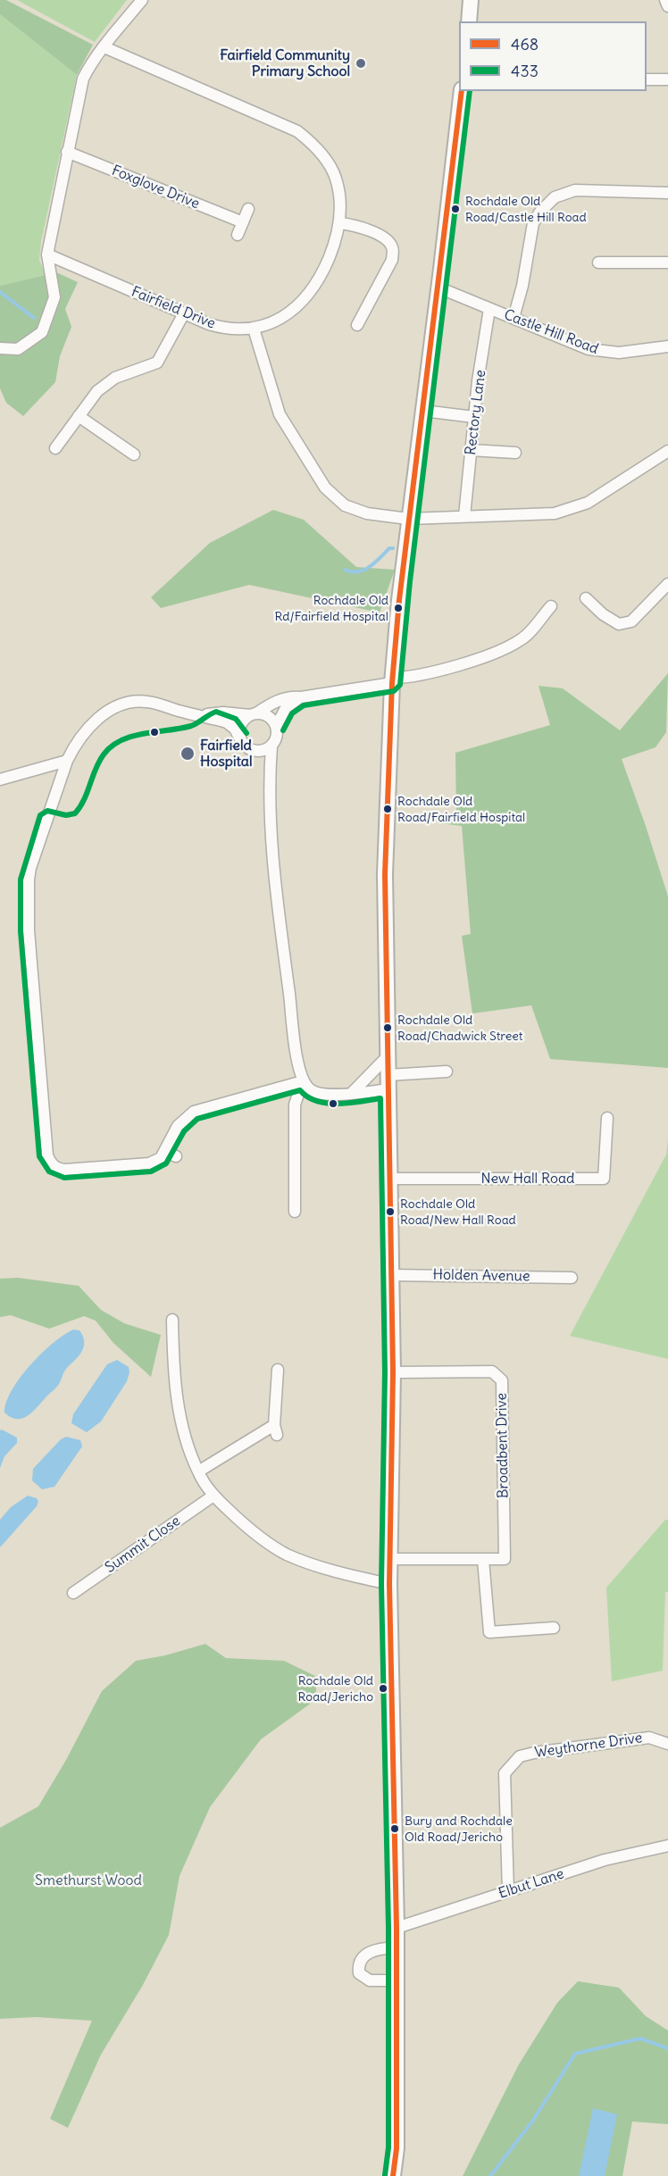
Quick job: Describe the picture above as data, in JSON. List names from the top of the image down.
{
  "streets": {
    "street": [
      "Foxglove Drive",
      "Fairfield Drive",
      "Castle Hill Road",
      "Rectory Lane",
      "New Hall Road",
      "Holden Avenue",
      "Broadbent Drive",
      "Summit Close",
      "Weythorne Drive",
      "Elbut Lane"
    ]
  },
  "crossings": [
    ["Castle Hill Road", "Rectory Lane"],
    ["Weythorne Drive", "Elbut Lane"]
  ],
  "parks": ["Smethurst Wood"],
  "places": [
    "Fairfield Community Primary School",
    "Rochdale Old Road/Castle Hill Road",
    "Rochdale Old Rd/Fairfield Hospital",
    "Fairfield Hospital",
    "Rochdale Old Road/Fairfield Hospital",
    "Rochdale Old Road/Chadwick Street",
    "Rochdale Old Road/New Hall Road",
    "Rochdale Old Road/Jericho",
    "Bury and Rochdale Old Road/Jericho"
  ],
  "lines": ["transit line 468", "transit line 433"],
  "legend": ["468", "433"]
}
